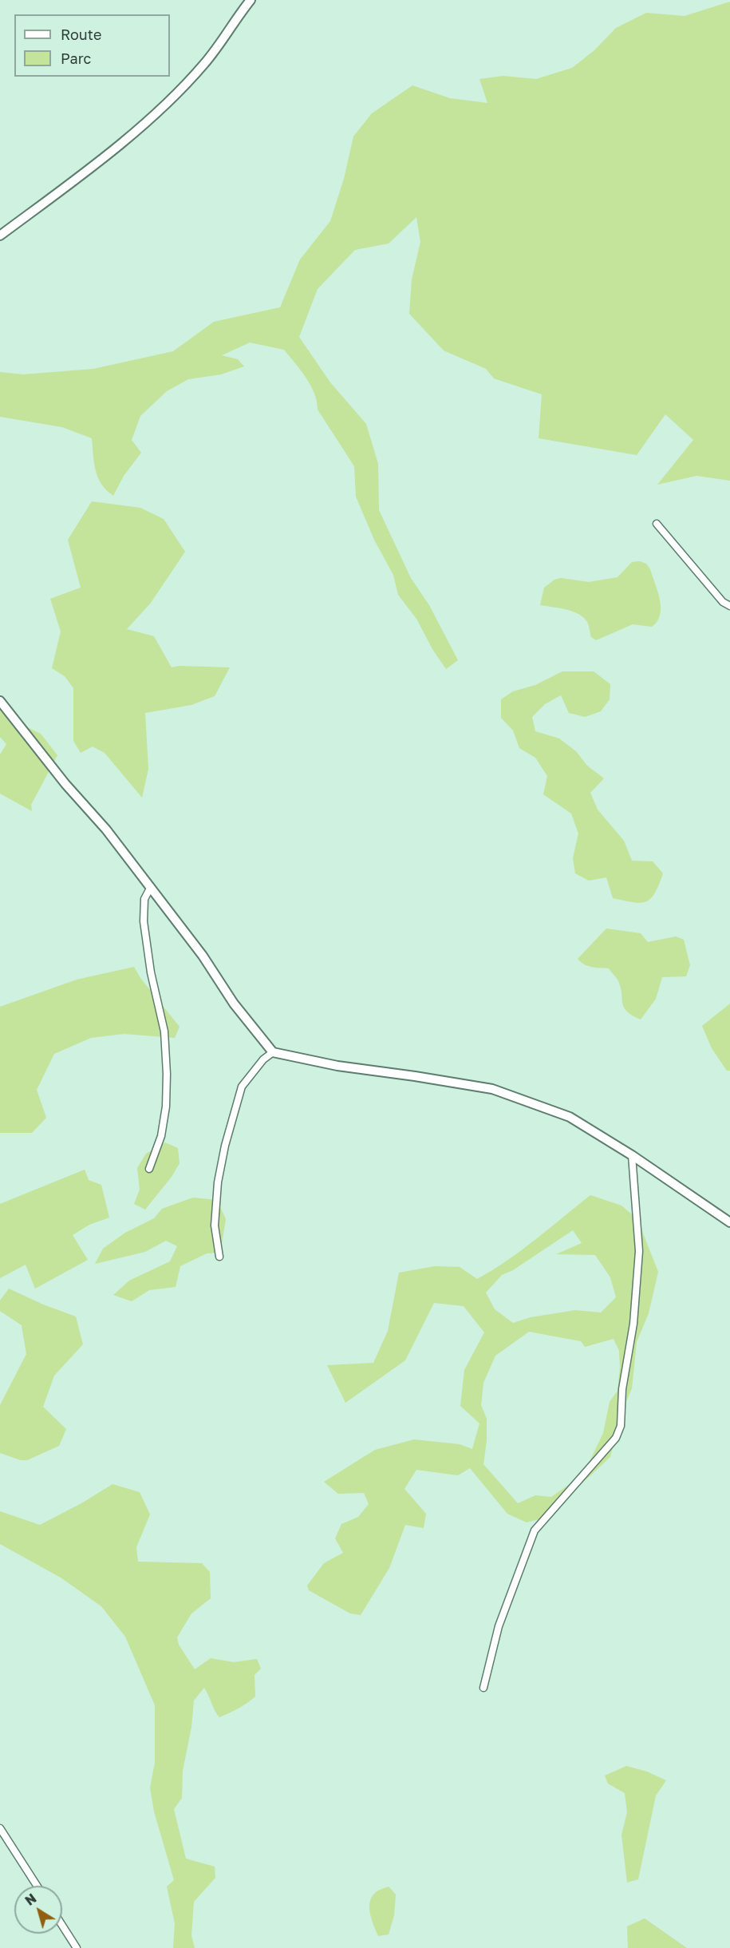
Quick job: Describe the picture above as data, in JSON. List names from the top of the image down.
{
  "legend": ["Route", "Parc"],
  "north": "top left"
}
